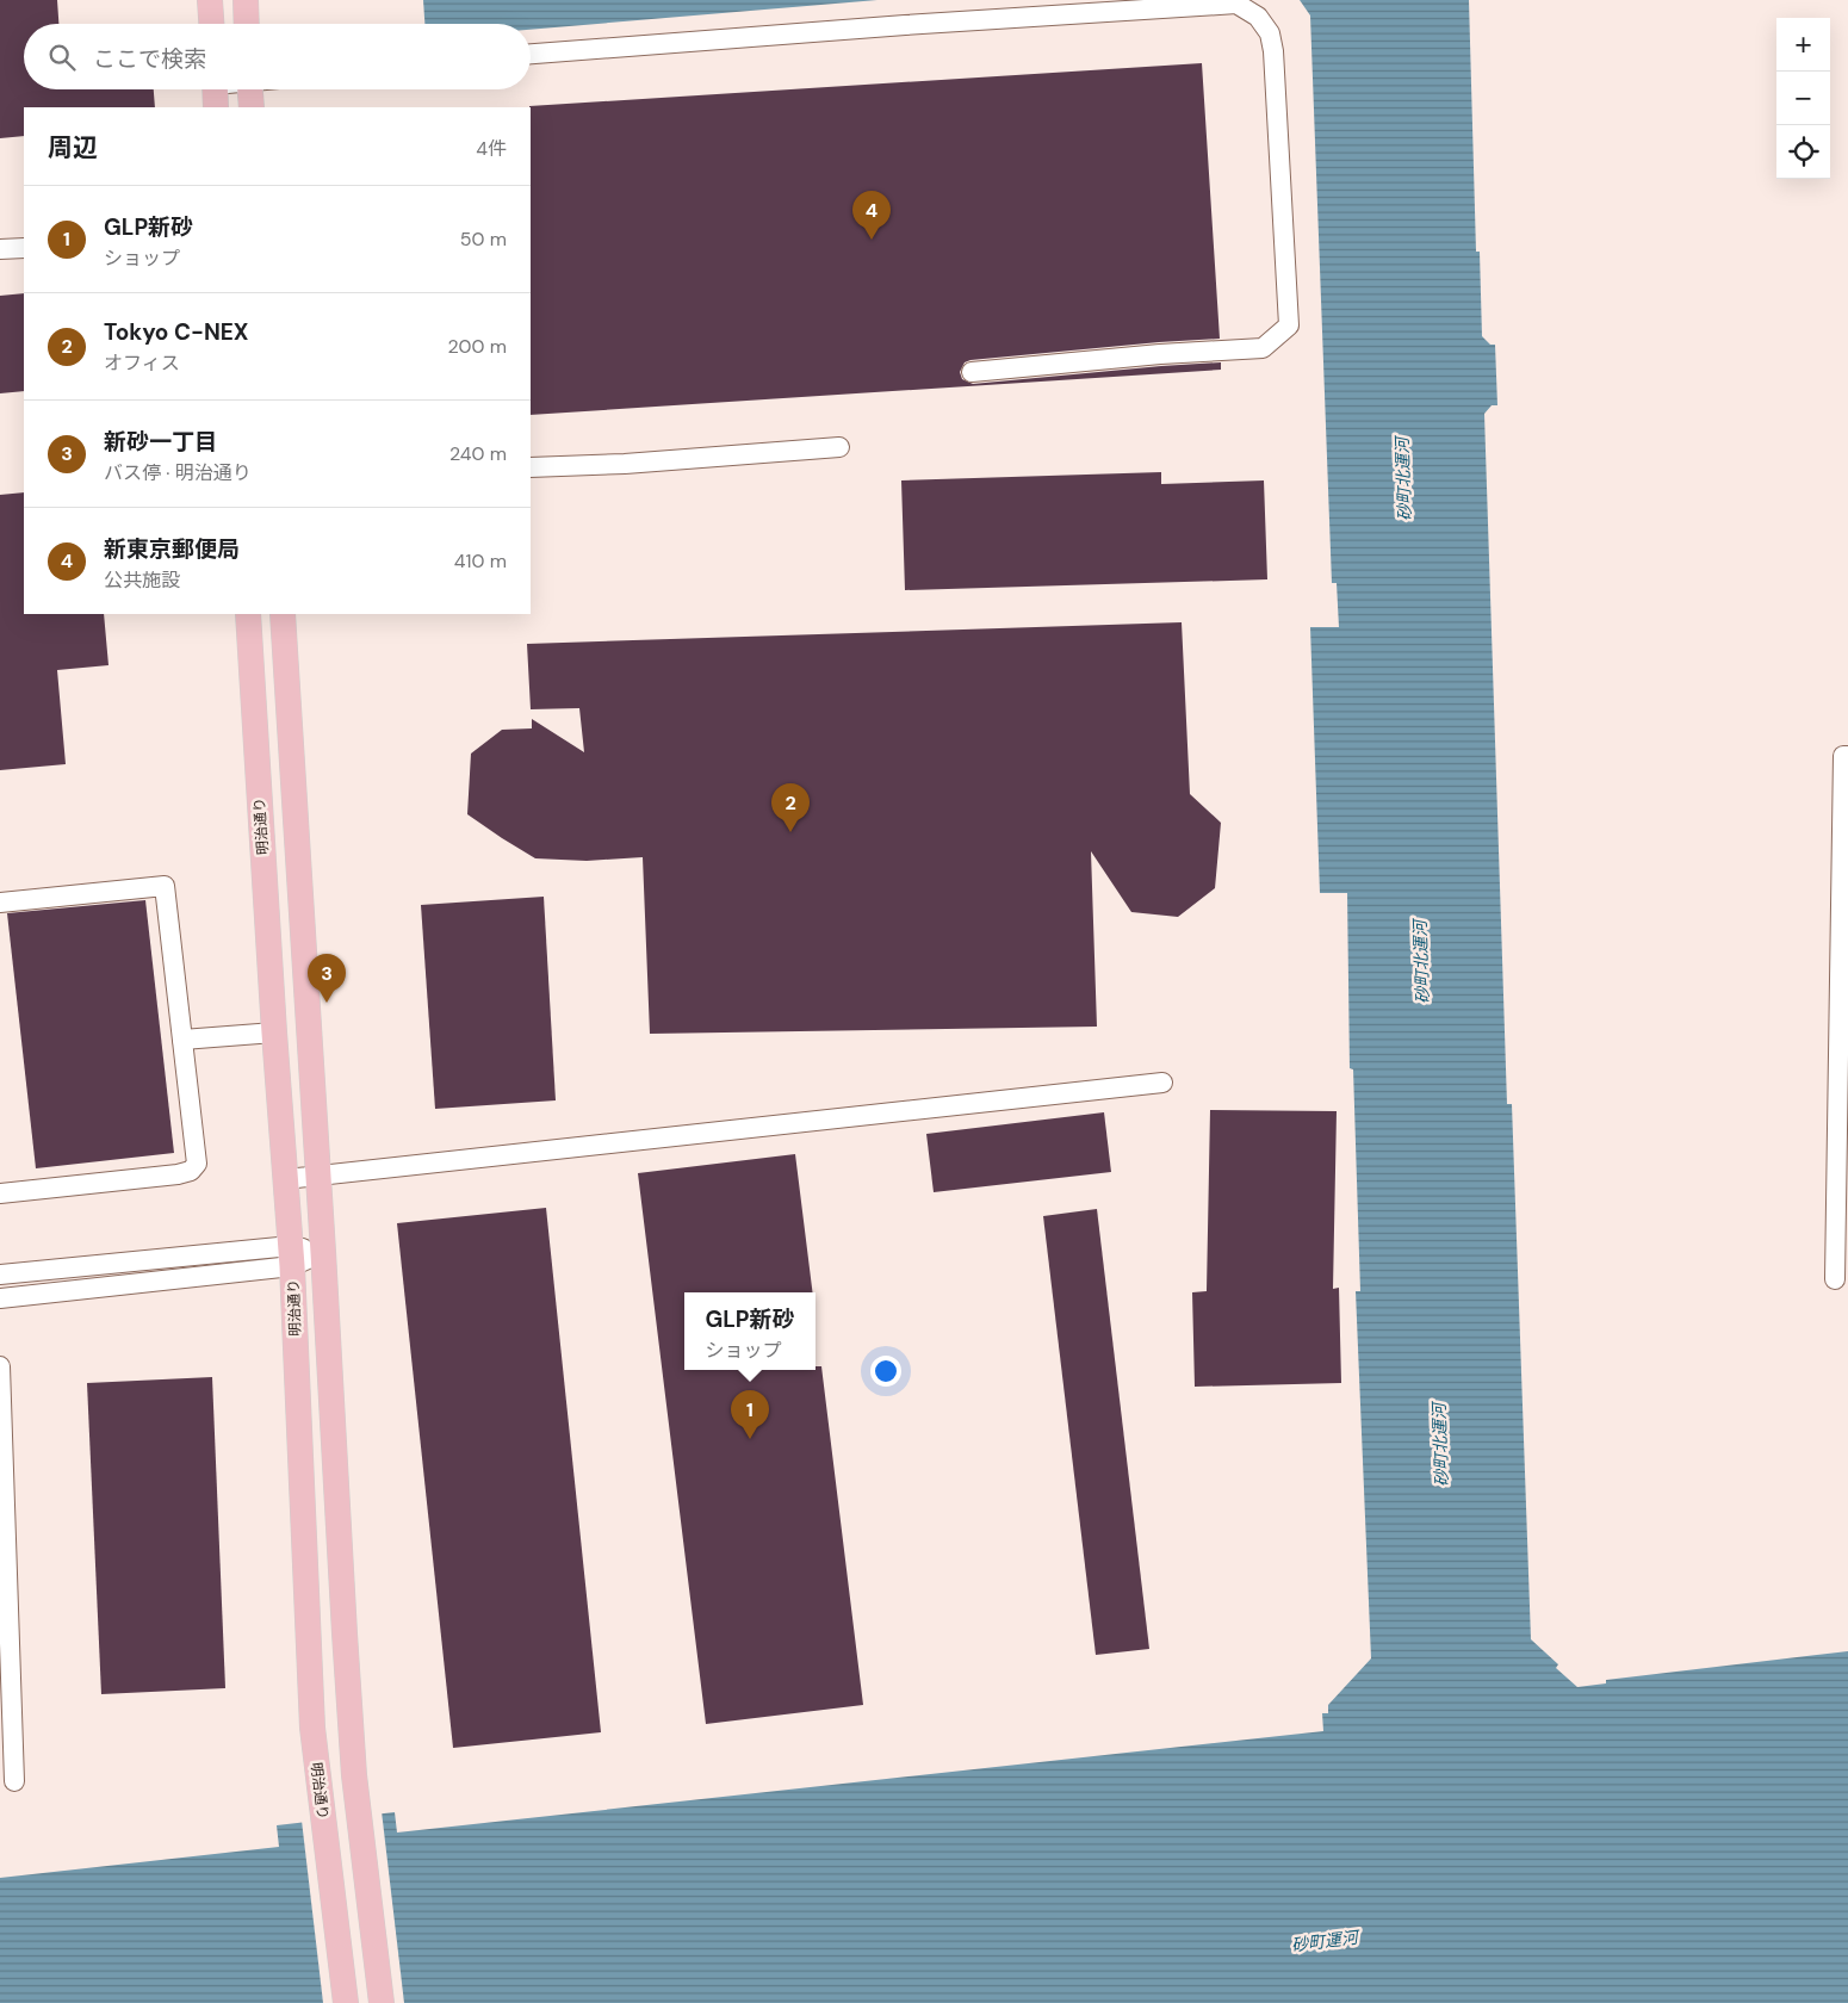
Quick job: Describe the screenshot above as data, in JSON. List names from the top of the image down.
{
  "streets": {
    "main road": ["明治通り"]
  },
  "water": ["砂町北運河", "砂町運河"],
  "page": {
    "map_buttons": ["+", "−"],
    "search": "ここで検索",
    "heading": ["周辺", "4件"],
    "list": [
      {
        "mark": "1",
        "name": "GLP新砂",
        "note": "ショップ",
        "value": "50 m"
      },
      {
        "mark": "2",
        "name": "Tokyo C-NEX",
        "note": "オフィス",
        "value": "200 m"
      },
      {
        "mark": "3",
        "name": "新砂一丁目",
        "note": "バス停 · 明治通り",
        "value": "240 m"
      },
      {
        "mark": "4",
        "name": "新東京郵便局",
        "note": "公共施設",
        "value": "410 m"
      }
    ],
    "pins": [
      "4",
      "2",
      "3",
      "1"
    ],
    "popup": ["GLP新砂", "ショップ"]
  }
}
